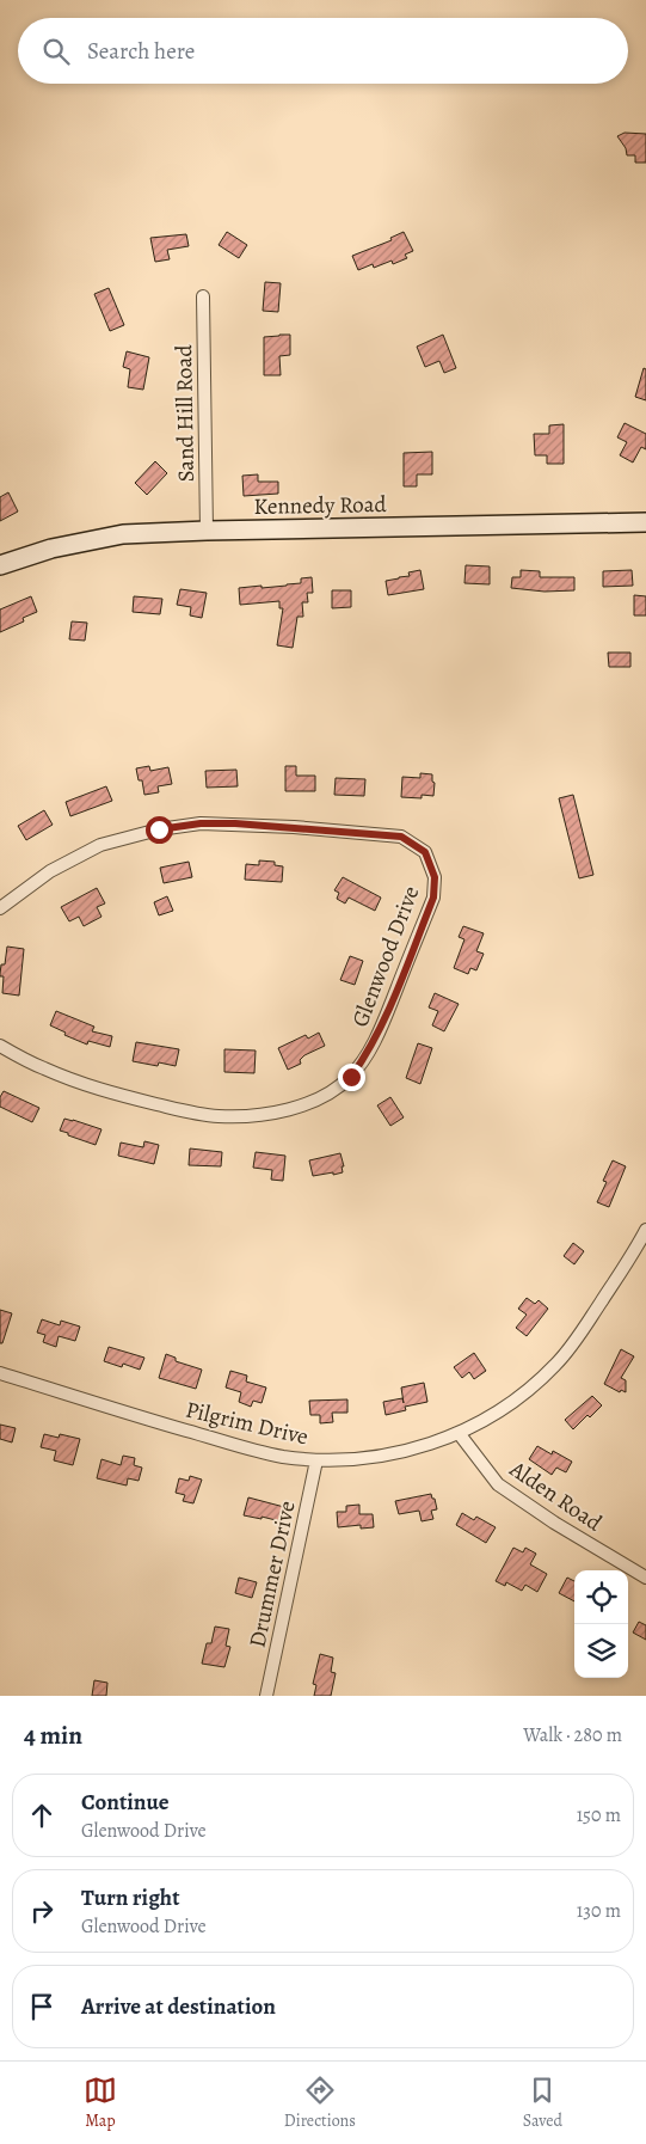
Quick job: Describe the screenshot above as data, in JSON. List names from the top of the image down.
{
  "streets": {
    "street": [
      "Sand Hill Road",
      "Kennedy Road",
      "Glenwood Drive",
      "Pilgrim Drive",
      "Alden Road",
      "Drummer Drive"
    ]
  },
  "crossings": [
    ["Sand Hill Road", "Kennedy Road"],
    ["Pilgrim Drive", "Alden Road"],
    ["Pilgrim Drive", "Drummer Drive"]
  ],
  "page": {
    "search": "Search here",
    "heading": ["4 min", "Walk · 280 m"],
    "list": [
      ["Continue", "Glenwood Drive", "150 m"],
      ["Turn right", "Glenwood Drive", "130 m"],
      "Arrive at destination"
    ],
    "nav": ["Map", "Directions", "Saved"]
  }
}
